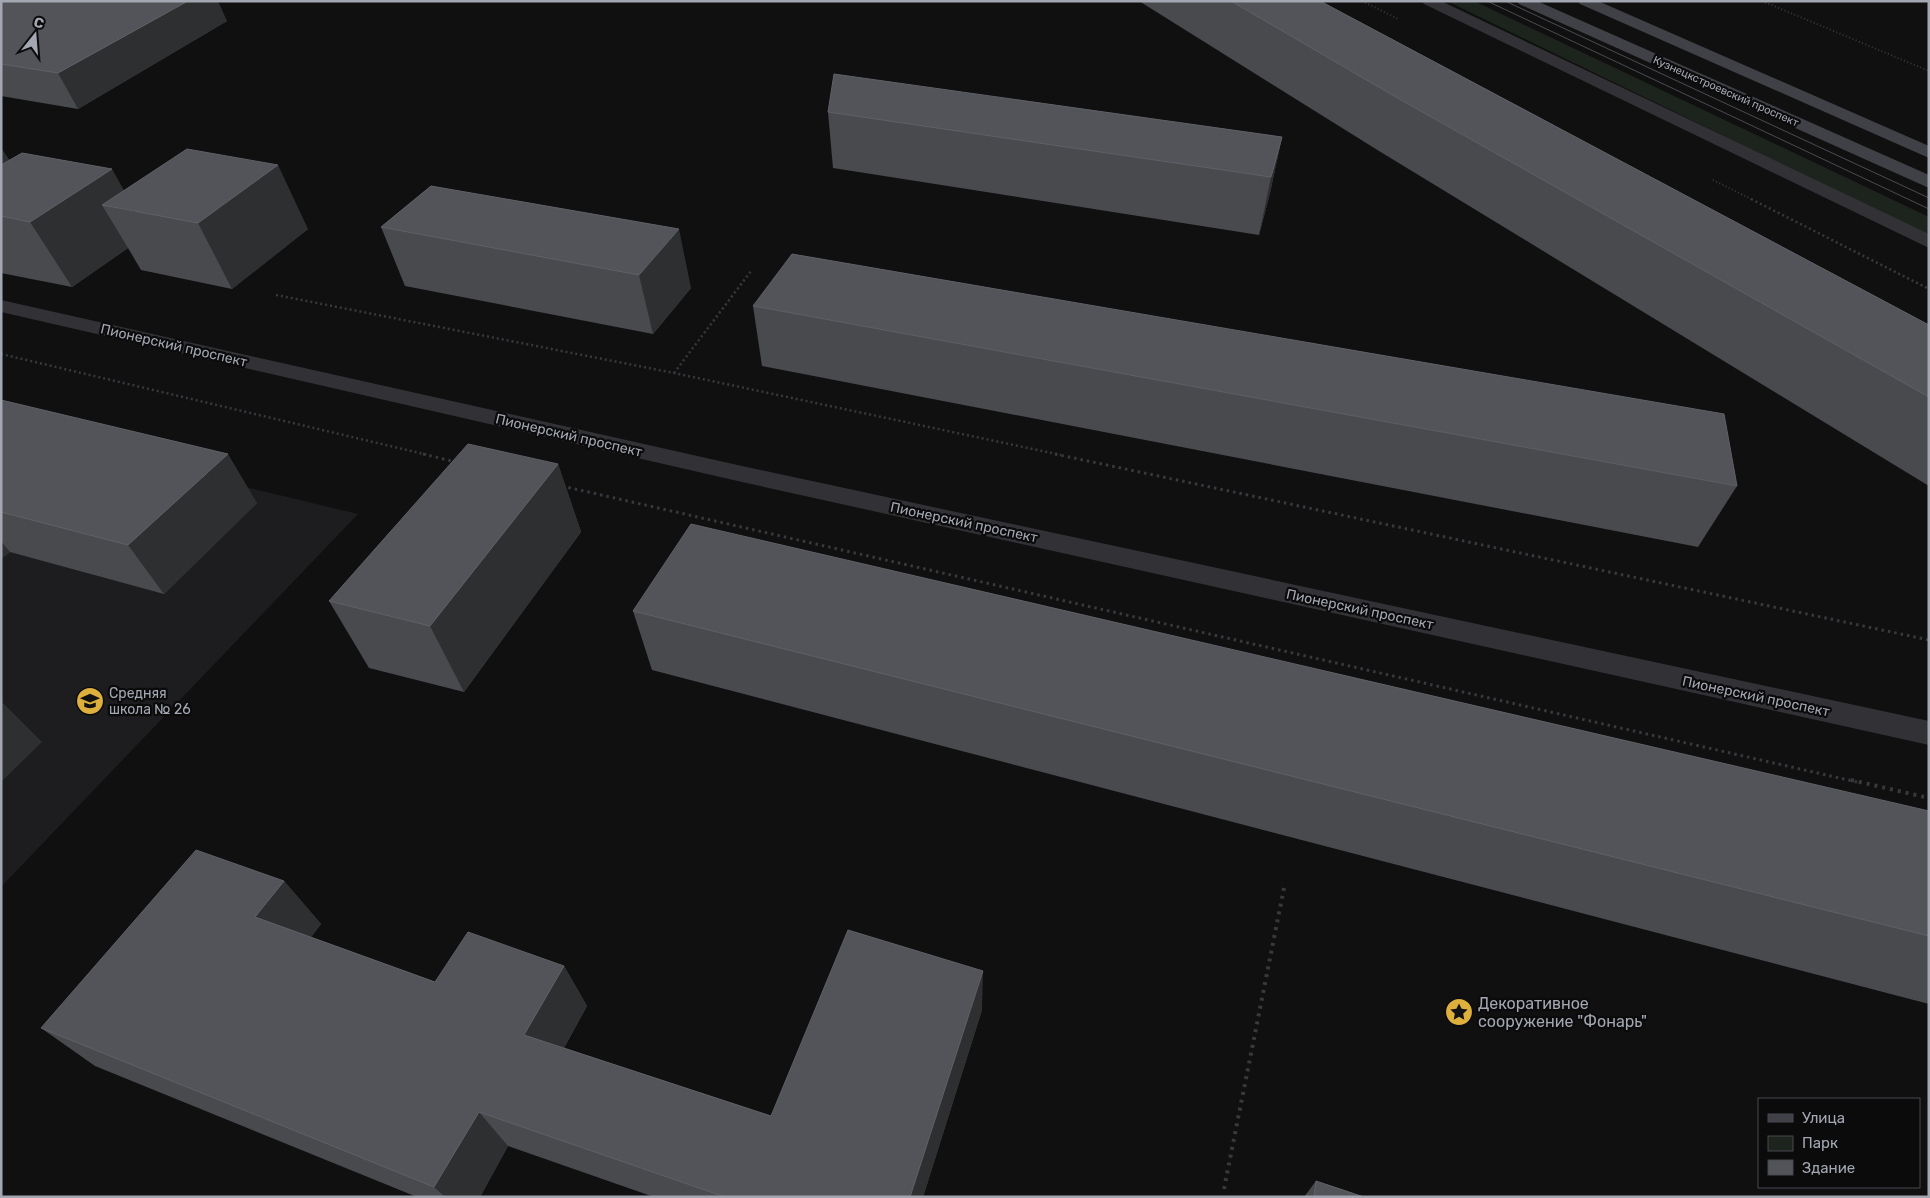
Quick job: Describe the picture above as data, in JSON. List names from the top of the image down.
{
  "streets": {
    "main road": ["Кузнецкстроевский проспект"],
    "street": ["Пионерский проспект"]
  },
  "places": {
    "school or university": ["Средняя школа № 26"],
    "place": ["Декоративное сооружение \"Фонарь\""]
  },
  "legend": ["Улица", "Парк", "Здание"],
  "north": "top"
}
